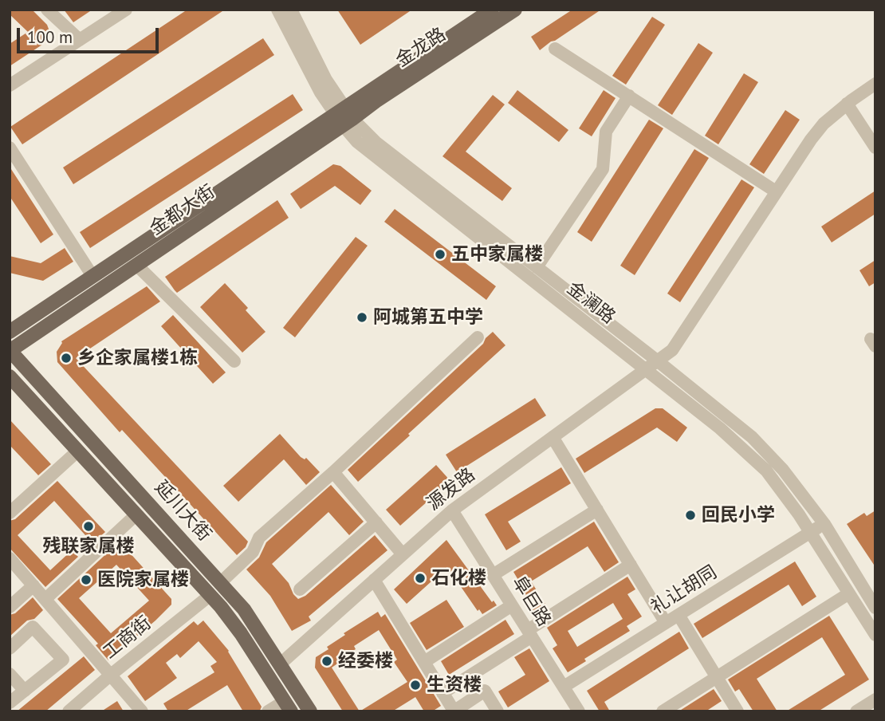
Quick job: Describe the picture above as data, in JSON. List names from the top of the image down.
{
  "streets": {
    "main road": ["金龙路", "金都大街", "延川大街"],
    "street": [
      "金澜路",
      "源发路",
      "礼让胡同",
      "阜巨路",
      "工商街"
    ]
  },
  "crossings": [
    ["金龙路", "金都大街"],
    ["金都大街", "金澜路"],
    ["金都大街", "延川大街"],
    ["金澜路", "源发路"],
    ["金澜路", "礼让胡同"],
    ["源发路", "延川大街"],
    ["源发路", "阜巨路"],
    ["延川大街", "工商街"],
    ["礼让胡同", "阜巨路"]
  ],
  "places": [
    "五中家属楼",
    "阿城第五中学",
    "乡企家属楼1栋",
    "回民小学",
    "残联家属楼",
    "石化楼",
    "医院家属楼",
    "经委楼",
    "生资楼"
  ],
  "scale_bar": "100 m"
}
